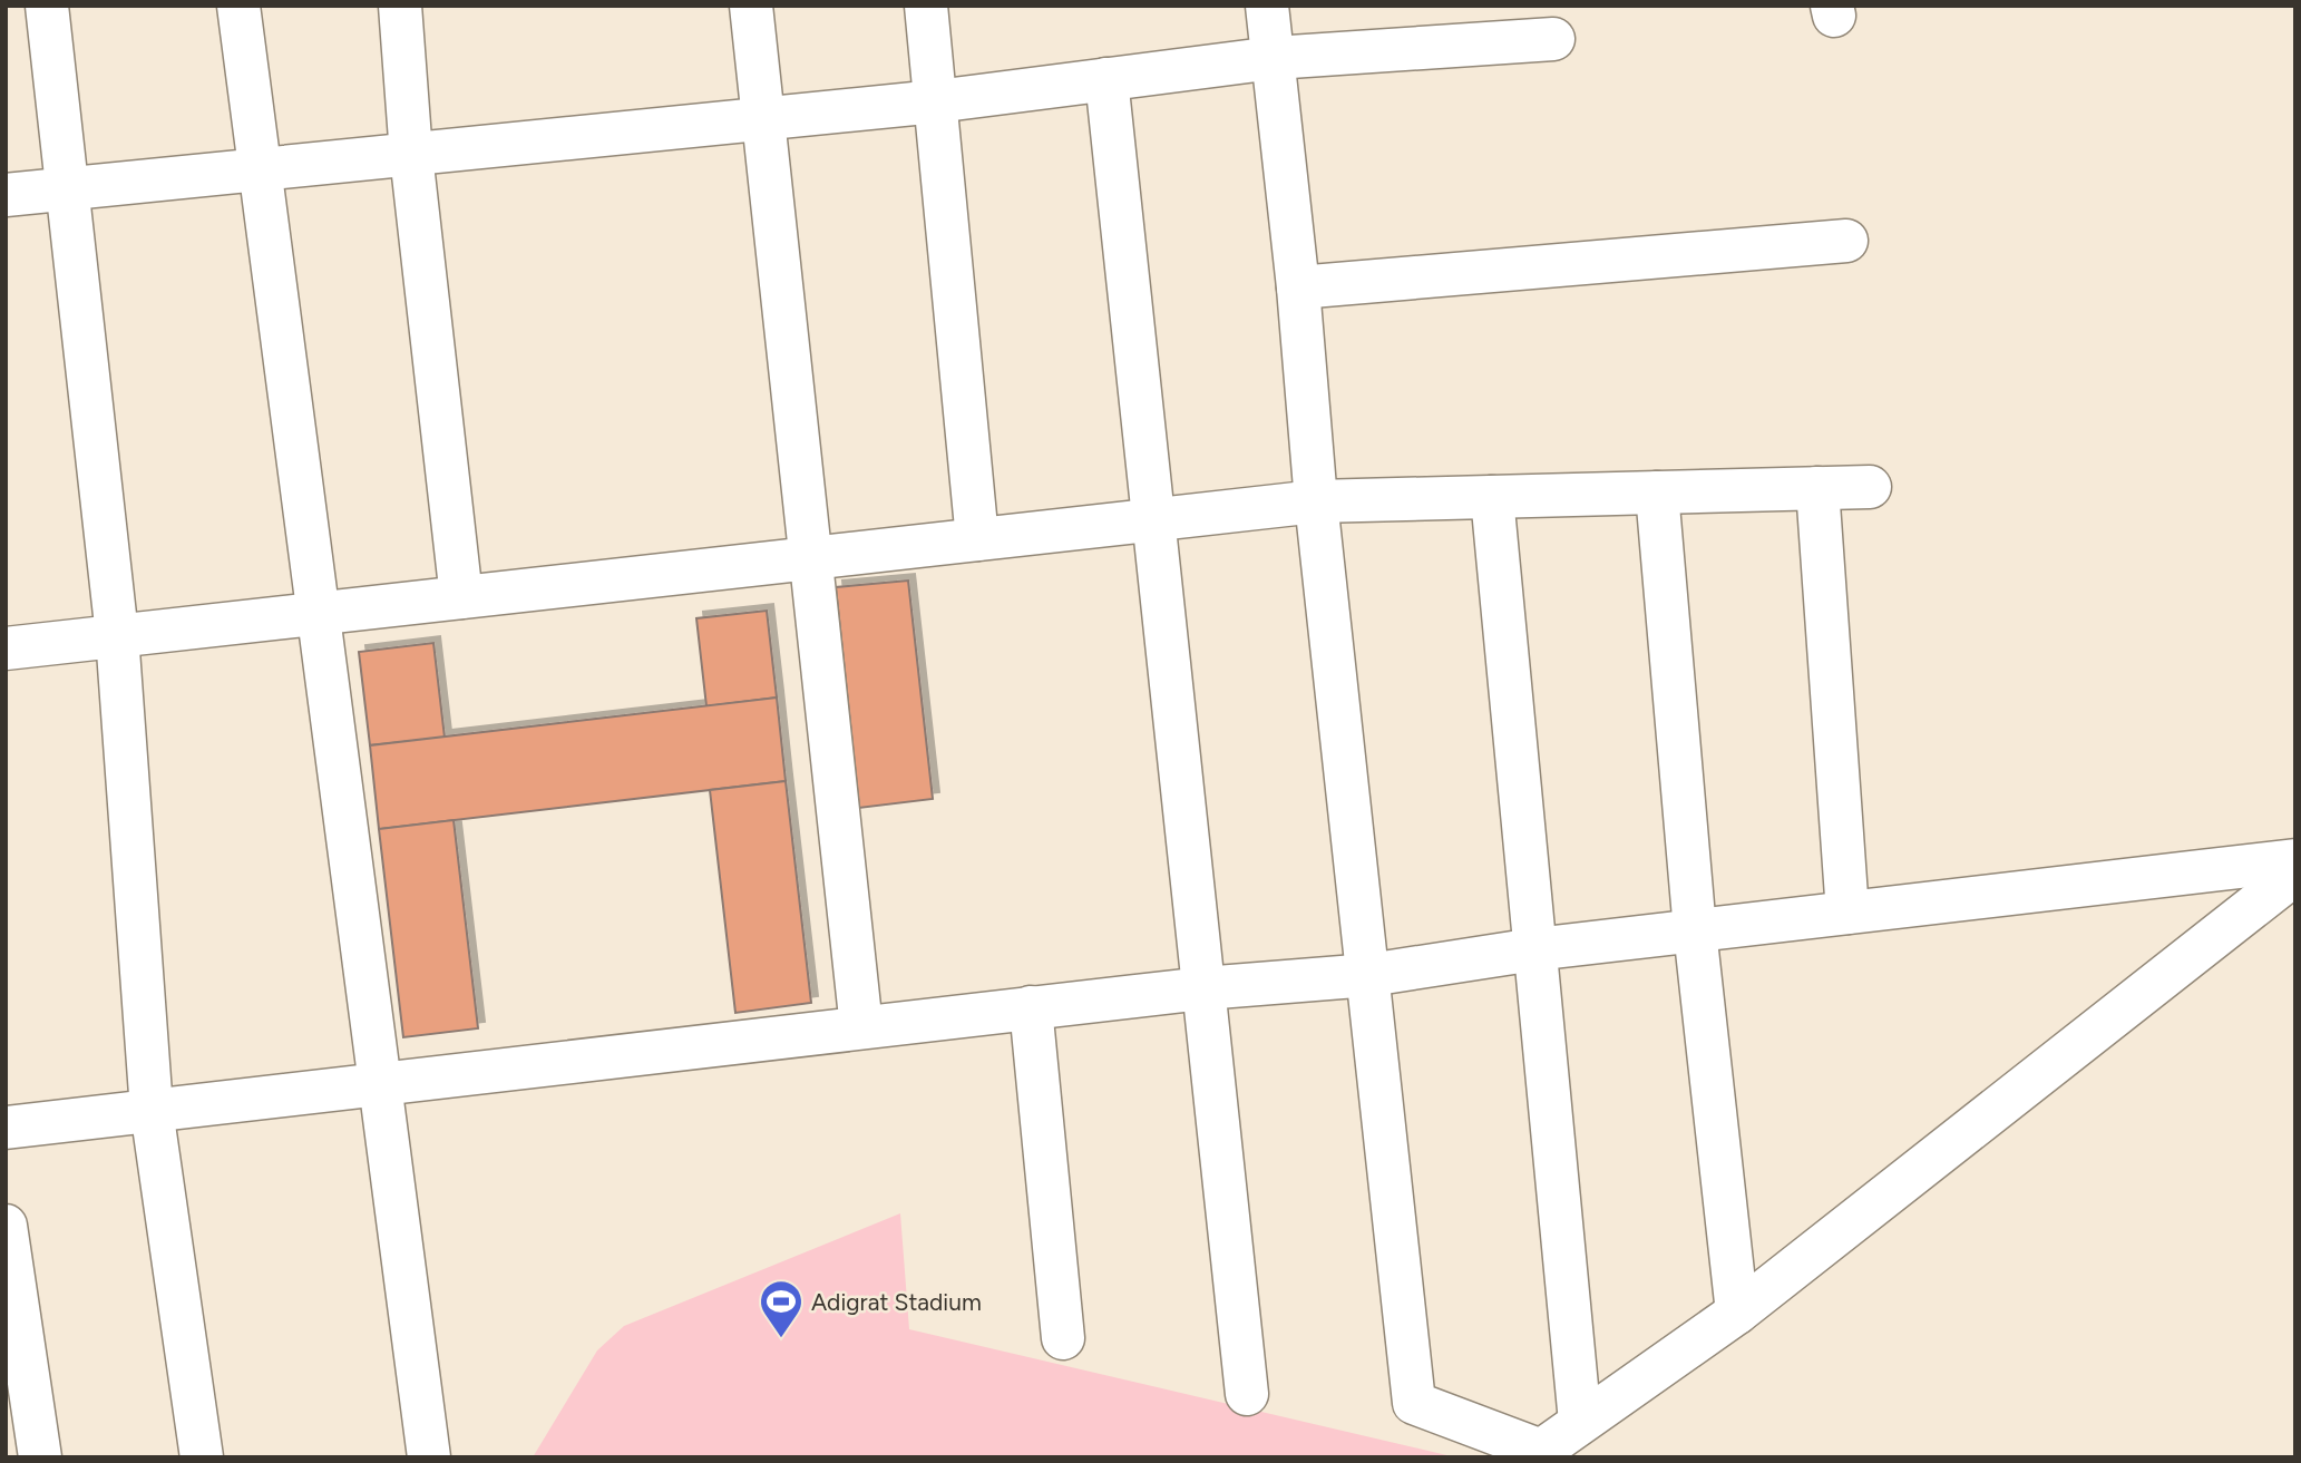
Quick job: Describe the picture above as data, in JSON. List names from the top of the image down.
{
  "places": {
    "sports": ["Adigrat Stadium"]
  }
}
